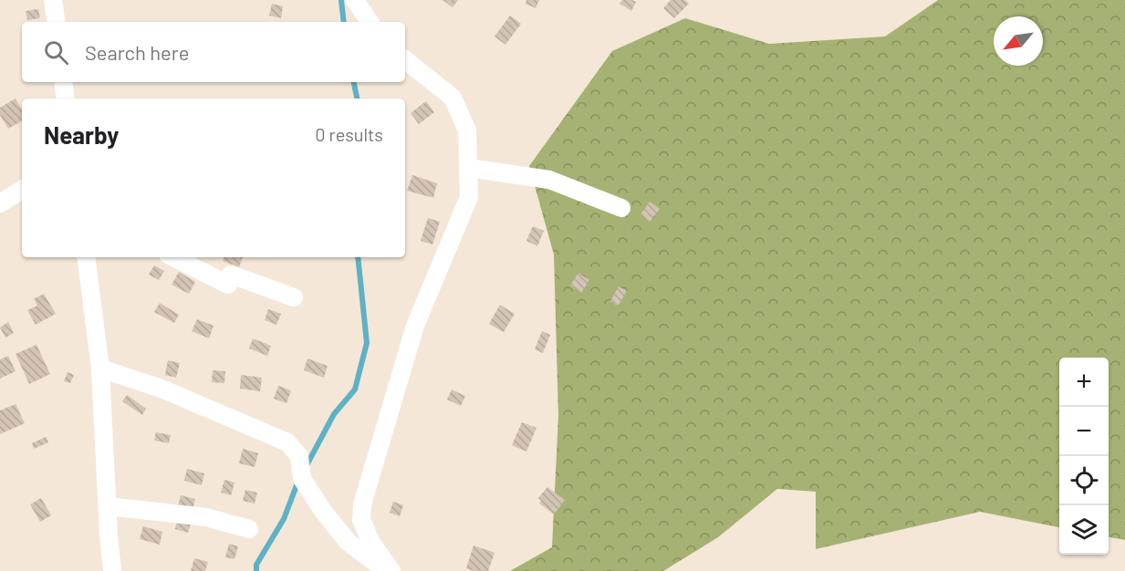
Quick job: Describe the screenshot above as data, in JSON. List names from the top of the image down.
{
  "north": "bottom left",
  "page": {
    "search": "Search here",
    "heading": ["Nearby", "0 results"],
    "map_buttons": ["+", "−"]
  }
}
